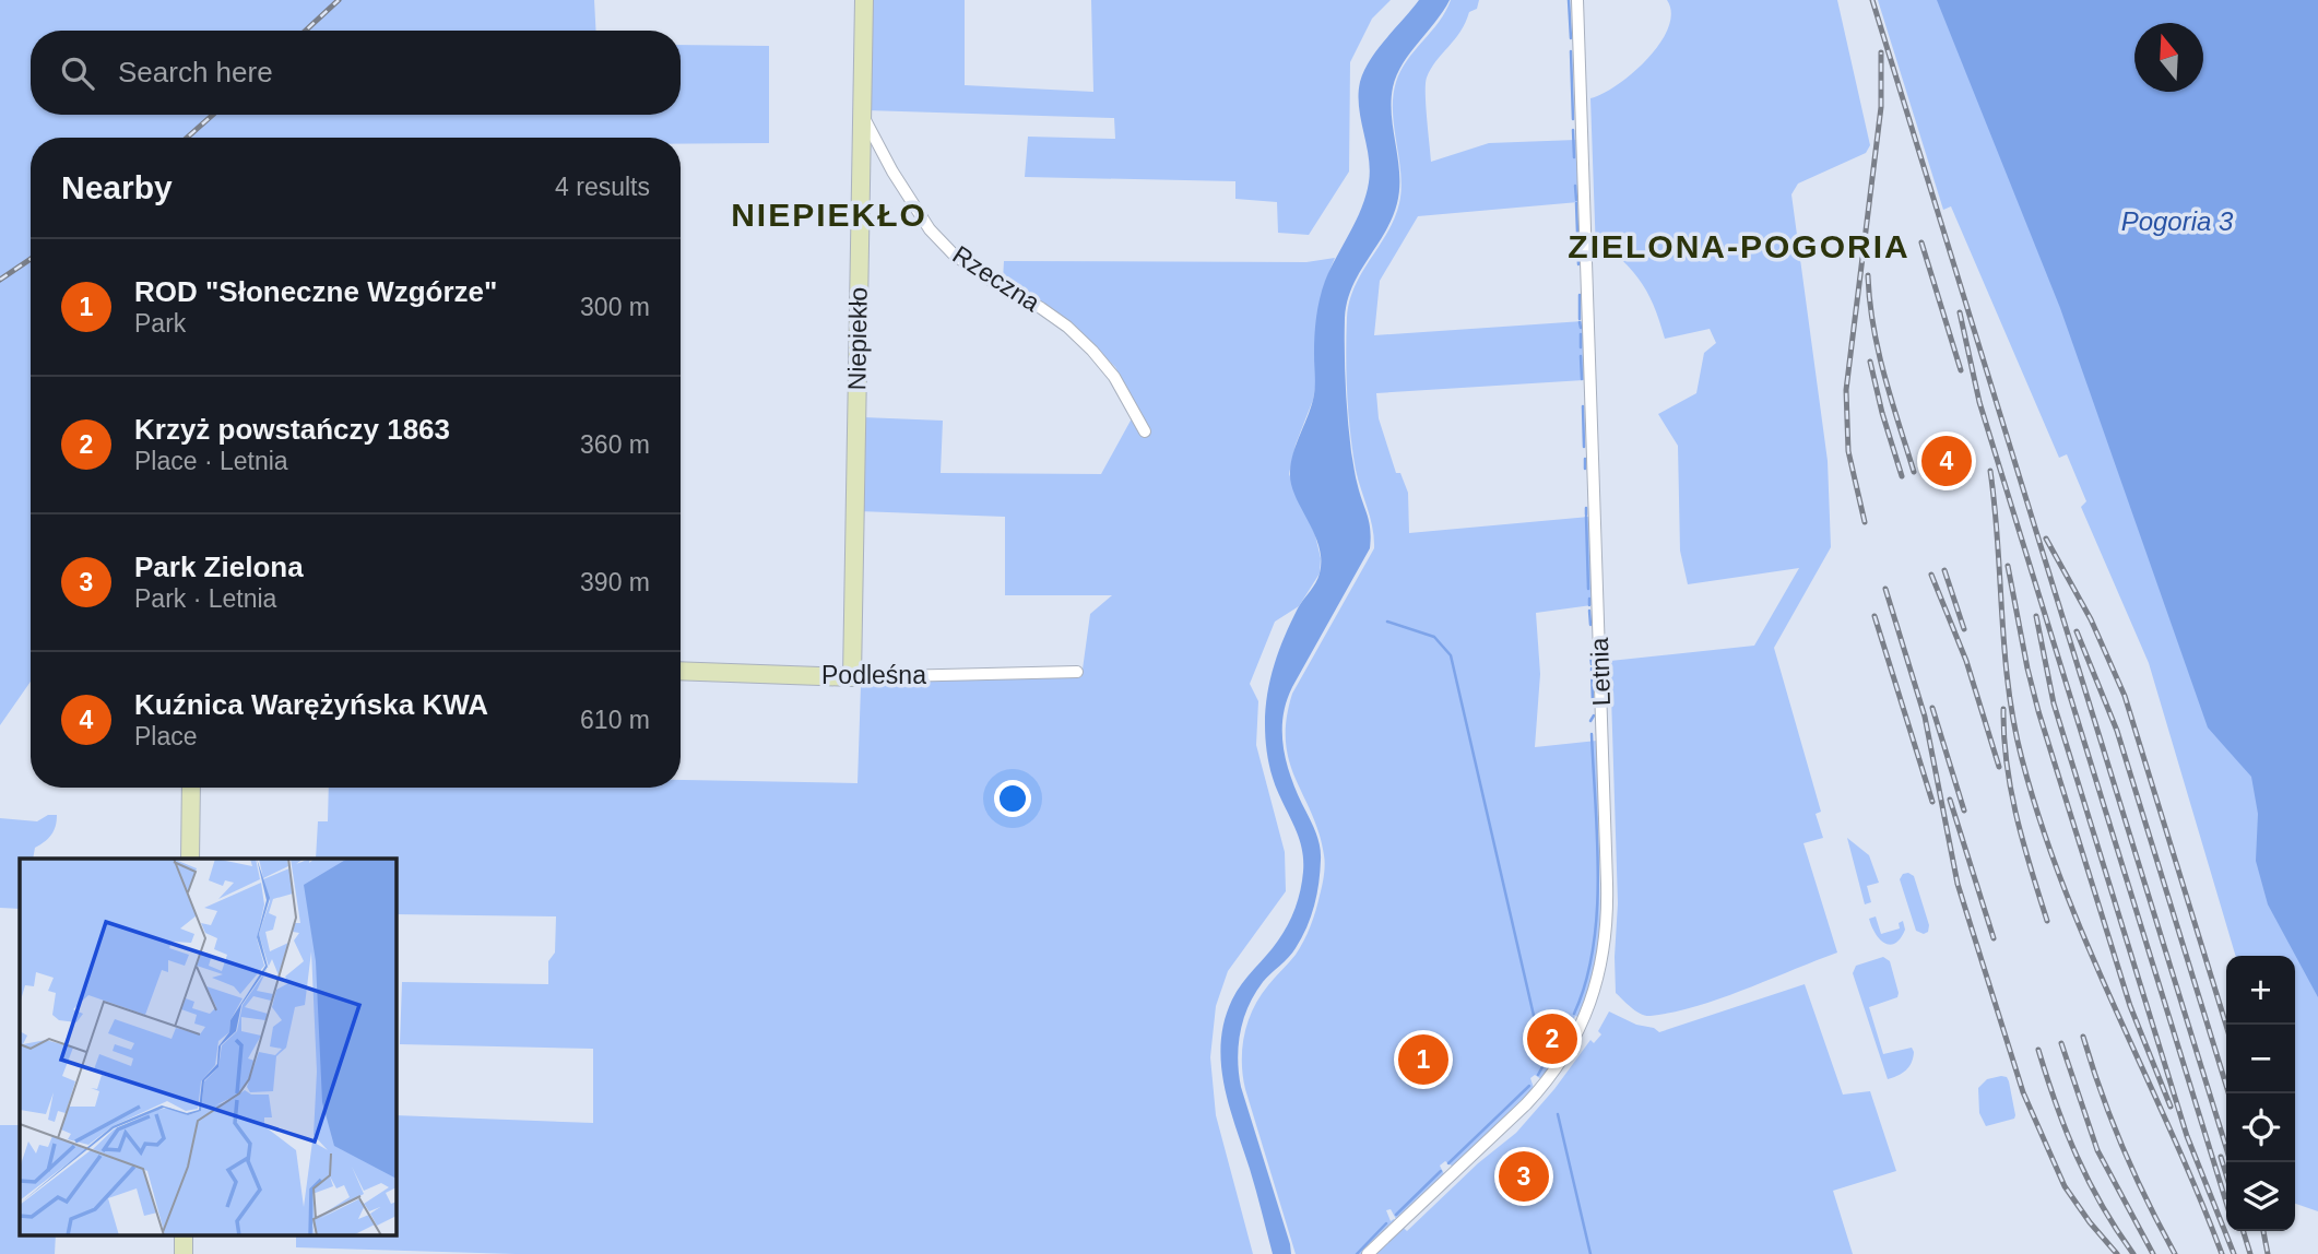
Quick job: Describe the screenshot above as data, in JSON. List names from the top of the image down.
{
  "streets": {
    "street": [
      "Rzeczna",
      "Niepiekło",
      "Letnia",
      "Podleśna"
    ]
  },
  "crossings": [
    ["Rzeczna", "Niepiekło"],
    ["Niepiekło", "Podleśna"]
  ],
  "districts": ["NIEPIEKŁO", "ZIELONA-POGORIA"],
  "water": ["Pogoria 3"],
  "north": "top",
  "page": {
    "search": "Search here",
    "heading": ["Nearby", "4 results"],
    "list": [
      {
        "mark": "1",
        "name": "ROD \"Słoneczne Wzgórze\"",
        "note": "Park",
        "value": "300 m"
      },
      {
        "mark": "2",
        "name": "Krzyż powstańczy 1863",
        "note": "Place · Letnia",
        "value": "360 m"
      },
      {
        "mark": "3",
        "name": "Park Zielona",
        "note": "Park · Letnia",
        "value": "390 m"
      },
      {
        "mark": "4",
        "name": "Kuźnica Warężyńska KWA",
        "note": "Place",
        "value": "610 m"
      }
    ],
    "pins": [
      "4",
      "2",
      "1",
      "3"
    ],
    "map_buttons": ["+", "−"]
  }
}
